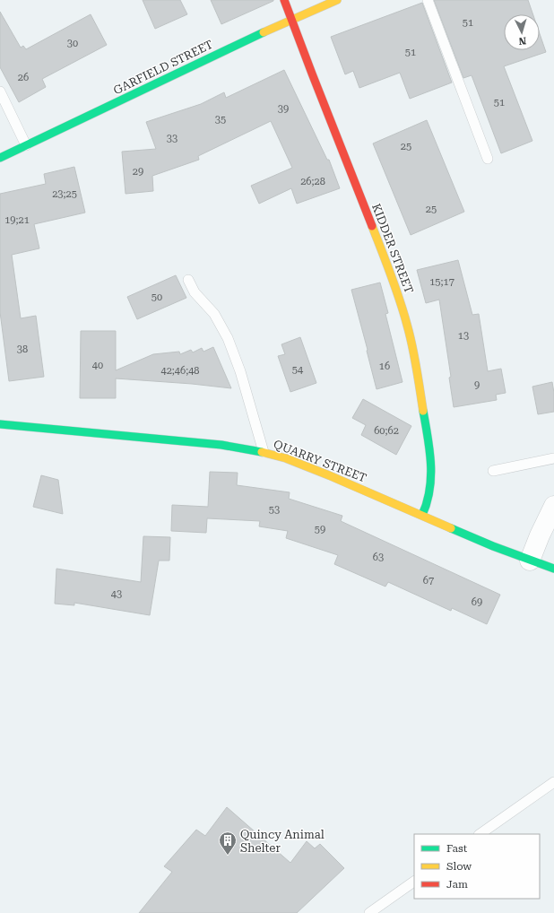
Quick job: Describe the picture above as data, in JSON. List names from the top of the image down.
{
  "streets": {
    "street": ["GARFIELD STREET", "KIDDER STREET", "QUARRY STREET"]
  },
  "crossings": [
    ["GARFIELD STREET", "KIDDER STREET"],
    ["KIDDER STREET", "QUARRY STREET"]
  ],
  "places": {
    "building": ["Quincy Animal Shelter"]
  },
  "house_numbers": [
    "51",
    "30",
    "51",
    "26",
    "51",
    "39",
    "35",
    "33",
    "25",
    "29",
    "26;28",
    "23;25",
    "25",
    "19;21",
    "15;17",
    "50",
    "13",
    "38",
    "40",
    "16",
    "54",
    "42;46;48",
    "9",
    "60;62",
    "53",
    "59",
    "63",
    "67",
    "43",
    "69"
  ],
  "legend": ["Fast", "Slow", "Jam"],
  "north": "bottom"
}
